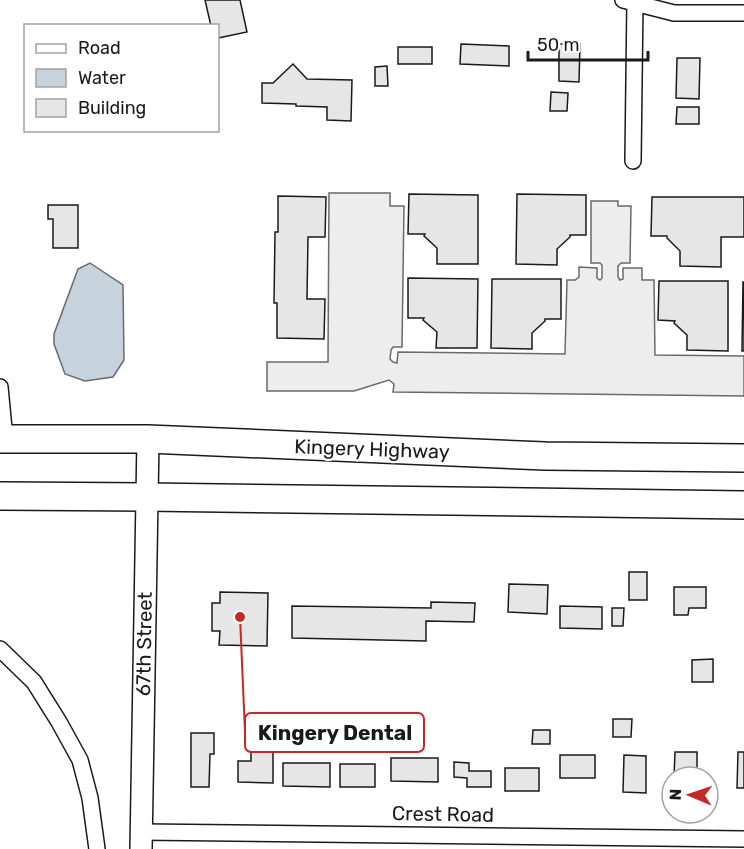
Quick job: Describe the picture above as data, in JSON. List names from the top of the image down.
{
  "streets": {
    "highway": ["Kingery Highway"],
    "street": ["67th Street", "Crest Road"]
  },
  "crossings": [
    ["Kingery Highway", "67th Street"],
    ["67th Street", "Crest Road"]
  ],
  "places": ["Kingery Dental"],
  "legend": ["Road", "Water", "Building"],
  "scale_bar": "50 m",
  "north": "left"
}
